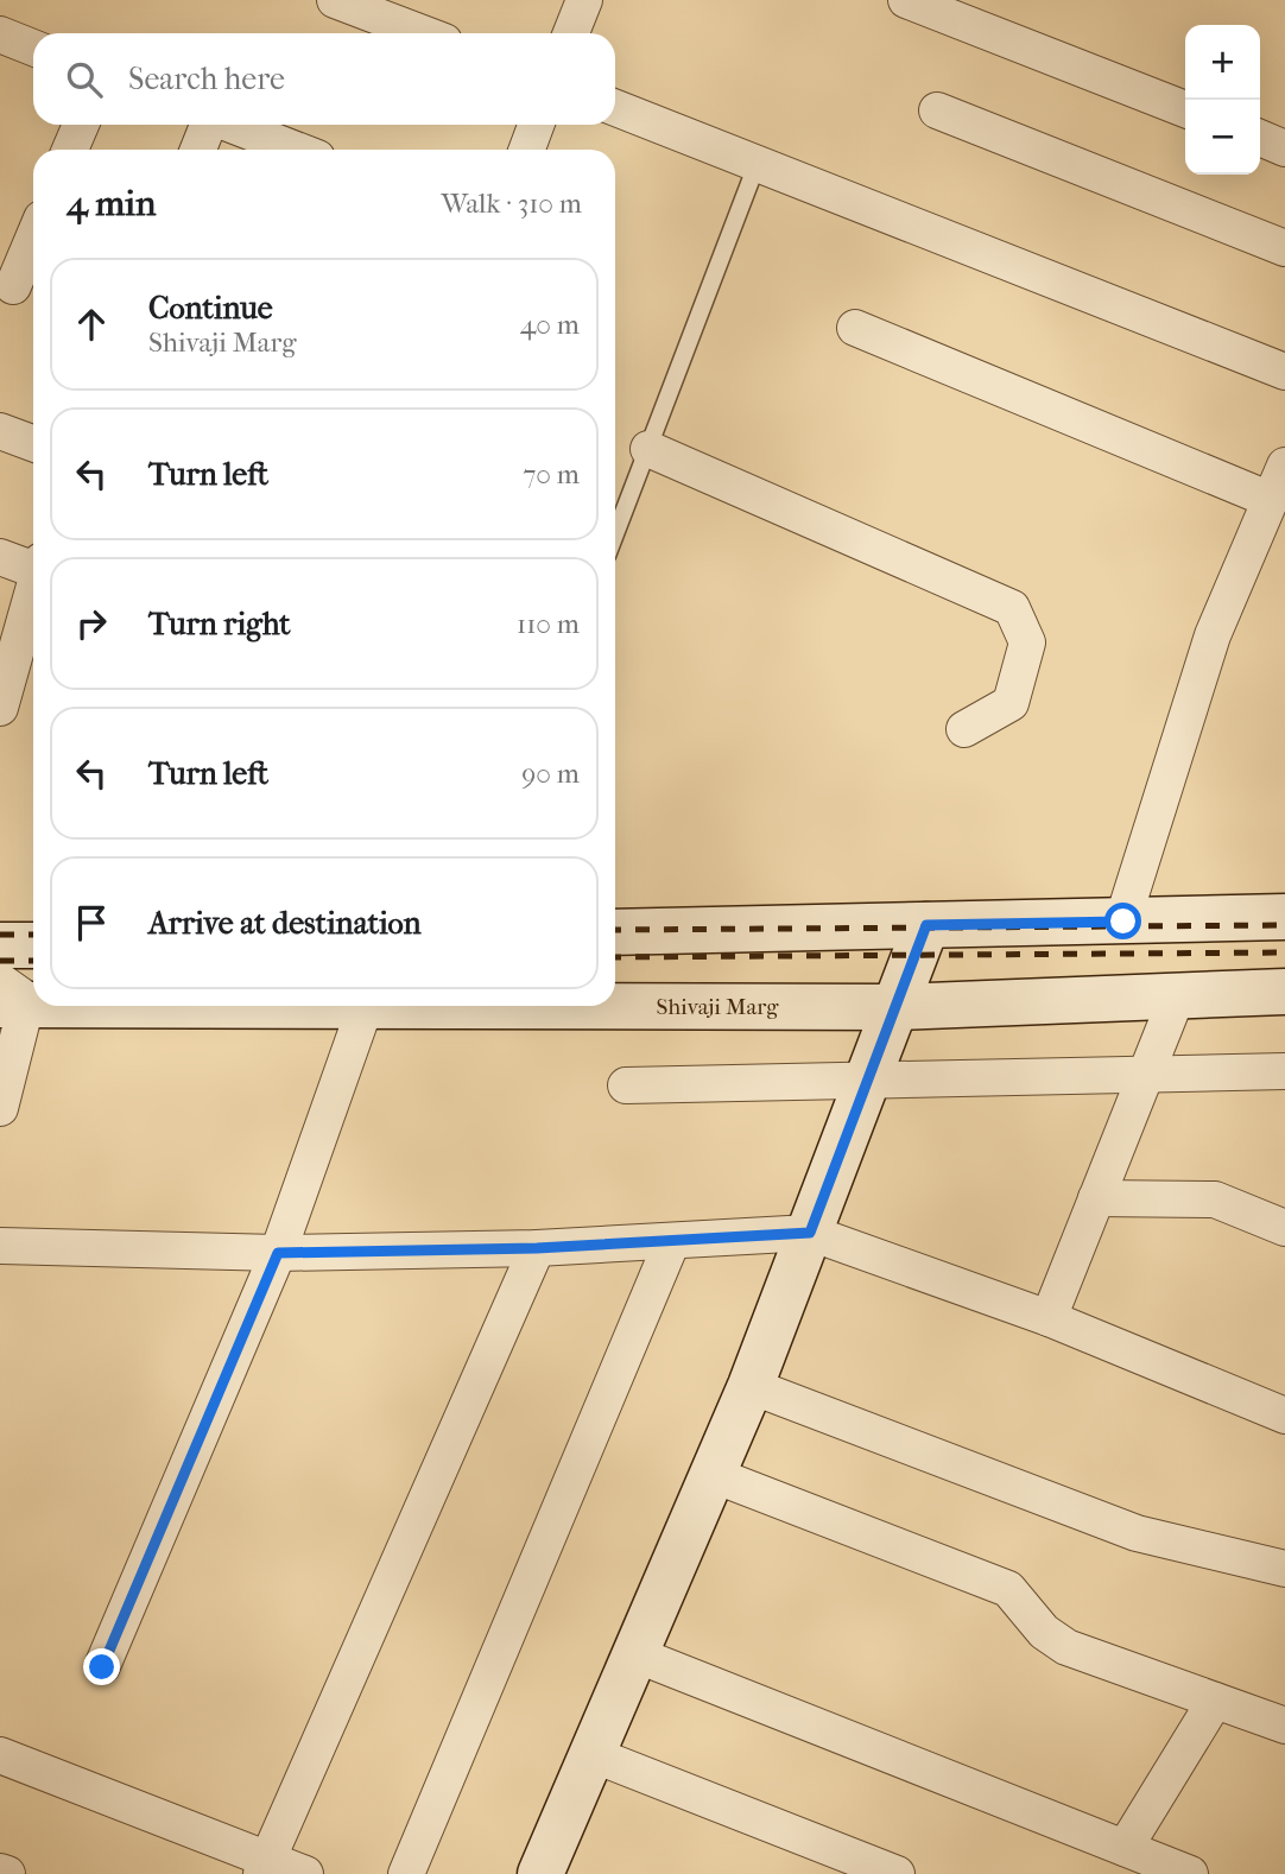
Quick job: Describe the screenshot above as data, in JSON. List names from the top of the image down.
{
  "streets": {
    "main road": ["Shivaji Marg"]
  },
  "page": {
    "map_buttons": ["+", "−"],
    "search": "Search here",
    "heading": ["4 min", "Walk · 310 m"],
    "list": [
      ["Continue", "Shivaji Marg", "40 m"],
      ["Turn left", "70 m"],
      ["Turn right", "110 m"],
      ["Turn left", "90 m"],
      "Arrive at destination"
    ]
  }
}
